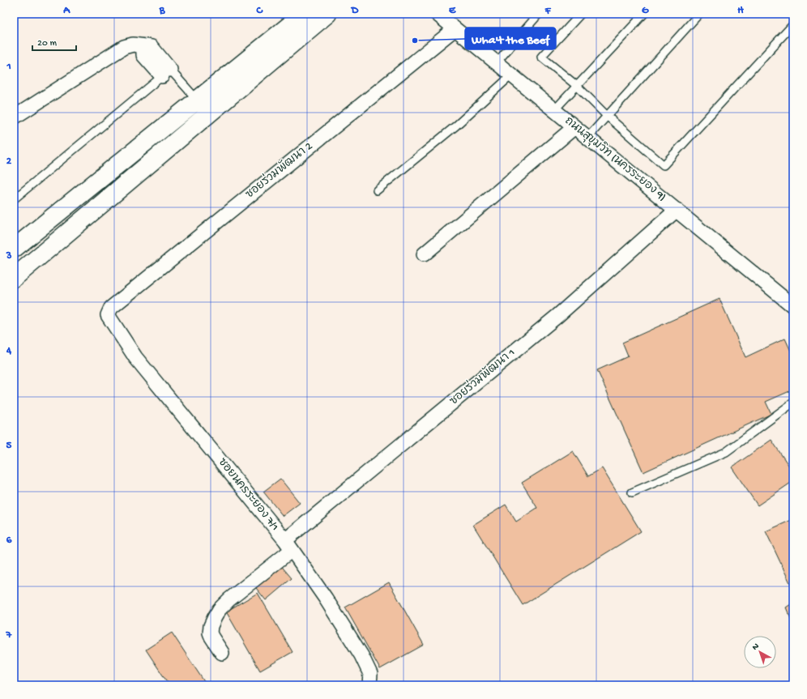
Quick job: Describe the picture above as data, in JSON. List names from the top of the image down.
{
  "streets": {
    "street": [
      "ถนนสุขุมวิท (นครระยอง 9)",
      "ซอยร่วมพัฒนา 2",
      "ซอยร่วมพัฒนา 1",
      "ซอยนครระยอง 7/1"
    ]
  },
  "crossings": [
    ["ถนนสุขุมวิท (นครระยอง 9)", "ซอยร่วมพัฒนา 2"],
    ["ถนนสุขุมวิท (นครระยอง 9)", "ซอยร่วมพัฒนา 1"],
    ["ซอยร่วมพัฒนา 2", "ซอยนครระยอง 7/1"],
    ["ซอยร่วมพัฒนา 1", "ซอยนครระยอง 7/1"]
  ],
  "places": ["Wha't the Beef"],
  "scale_bar": "20 m",
  "north": "top left",
  "grid": {
    "columns": [
      "A",
      "B",
      "C",
      "D",
      "E",
      "F",
      "G",
      "H"
    ],
    "rows": [
      "1",
      "2",
      "3",
      "4",
      "5",
      "6",
      "7"
    ]
  }
}
